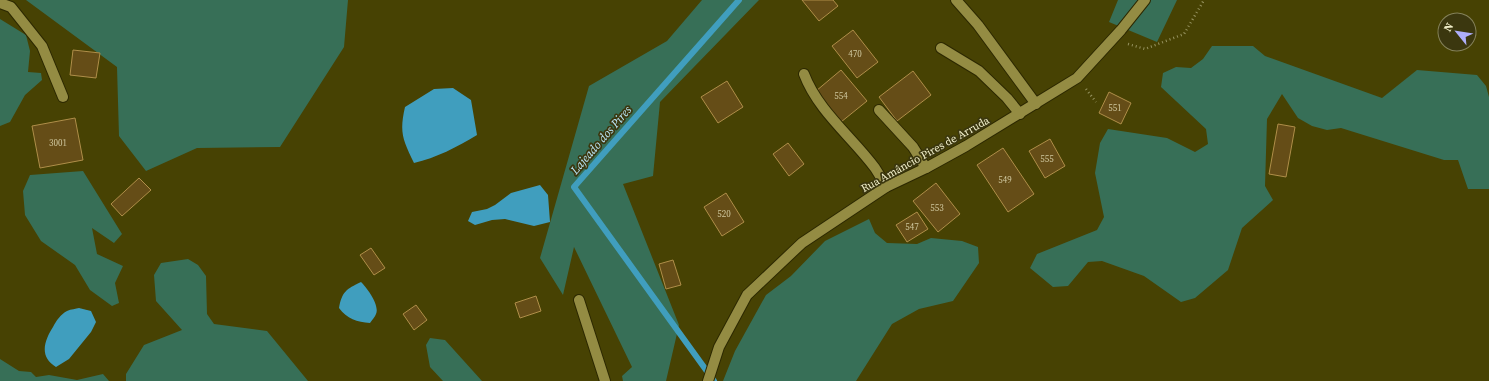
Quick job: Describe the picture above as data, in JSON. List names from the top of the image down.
{
  "streets": {
    "street": ["Rua Amâncio Pires de Arruda"]
  },
  "water": ["Lajeado dos Pires"],
  "house_numbers": [
    "470",
    "554",
    "551",
    "3001",
    "555",
    "549",
    "553",
    "520",
    "547"
  ],
  "north": "top left"
}
